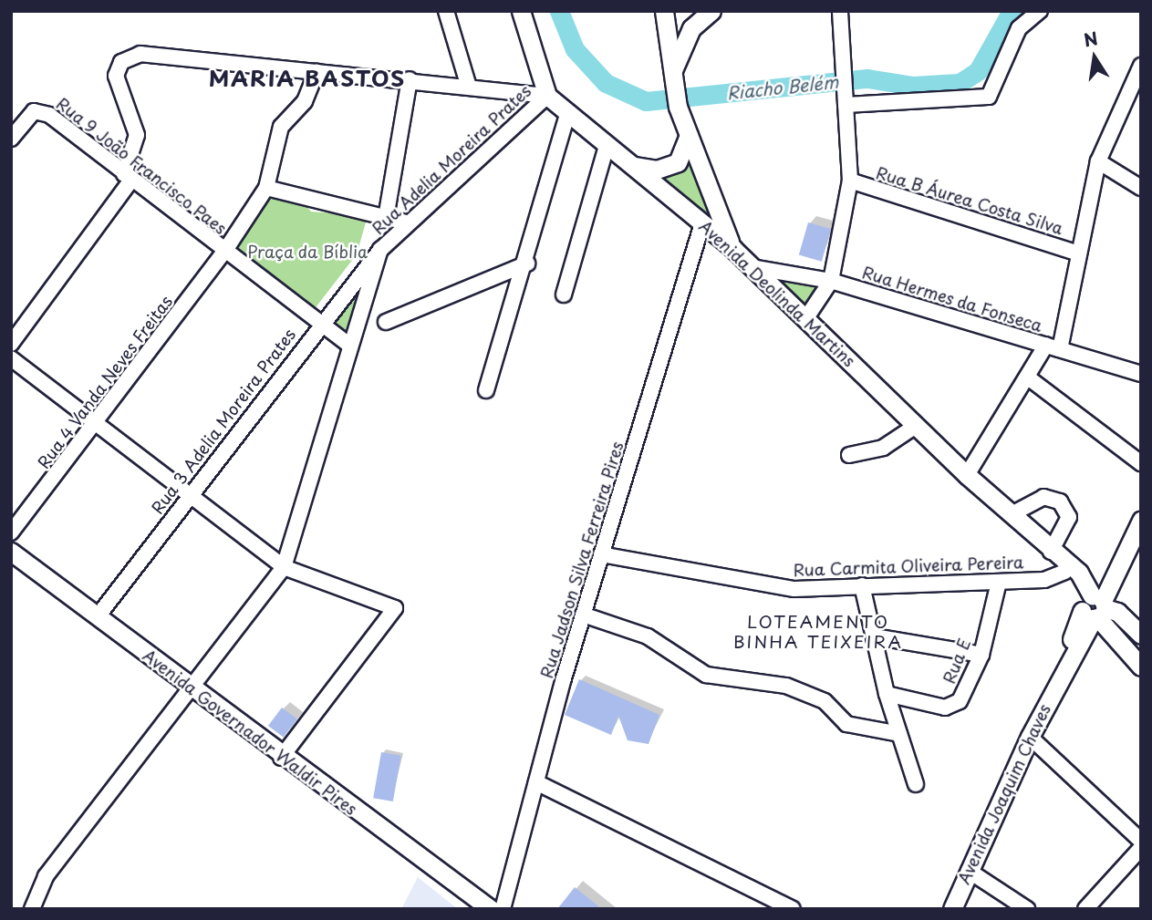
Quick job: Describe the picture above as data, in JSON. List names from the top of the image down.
{
  "streets": {
    "main road": ["Avenida Deolinda Martins", "Avenida Governador Waldir Pires", "Avenida Joaquim Chaves"],
    "street": [
      "Rua Adelia Moreira Prates",
      "Rua 9 João Francisco Paes",
      "Rua B Áurea Costa Silva",
      "Rua Hermes da Fonseca",
      "Rua 4 Vanda Neves Freitas",
      "Rua 3 Adelia Moreira Prates",
      "Rua Jadson Silva Ferreira Pires",
      "Rua Carmita Oliveira Pereira",
      "Rua E"
    ]
  },
  "crossings": [
    ["Rua Adelia Moreira Prates", "Avenida Deolinda Martins"],
    ["Rua Adelia Moreira Prates", "Rua 3 Adelia Moreira Prates"],
    ["Rua 9 João Francisco Paes", "Rua 4 Vanda Neves Freitas"],
    ["Rua 9 João Francisco Paes", "Rua 3 Adelia Moreira Prates"],
    ["Avenida Deolinda Martins", "Rua Hermes da Fonseca"],
    ["Avenida Deolinda Martins", "Rua Jadson Silva Ferreira Pires"],
    ["Avenida Deolinda Martins", "Rua Carmita Oliveira Pereira"],
    ["Avenida Deolinda Martins", "Avenida Joaquim Chaves"],
    ["Rua 3 Adelia Moreira Prates", "Avenida Governador Waldir Pires"],
    ["Rua Jadson Silva Ferreira Pires", "Rua Carmita Oliveira Pereira"],
    ["Rua Carmita Oliveira Pereira", "Rua E"]
  ],
  "districts": ["MARIA BASTOS", "LOTEAMENTO BINHA TEIXEIRA"],
  "water": ["Riacho Belém"],
  "parks": ["Praça da Bíblia"],
  "north": "top"
}
